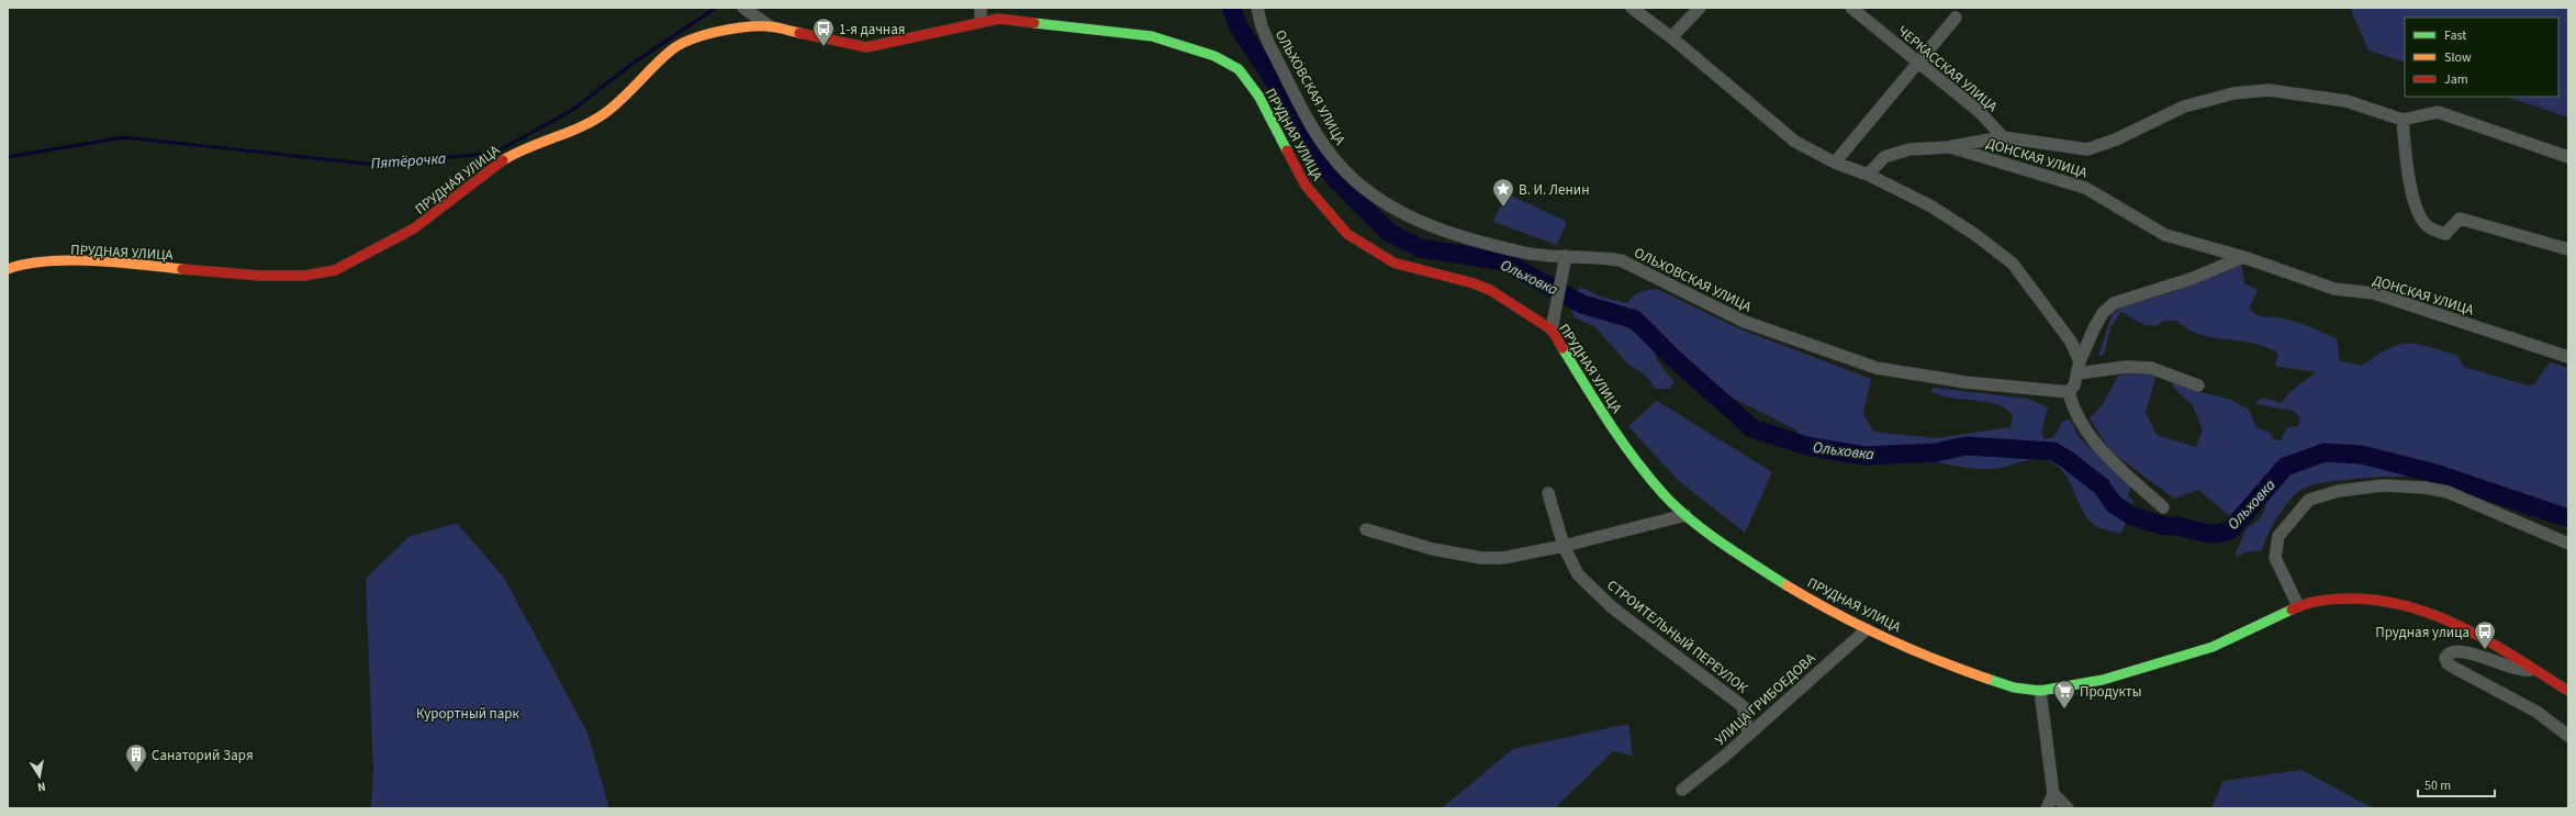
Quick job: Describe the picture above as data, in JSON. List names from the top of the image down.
{
  "streets": {
    "street": [
      "ЧЕРКАССКАЯ УЛИЦА",
      "ОЛЬХОВСКАЯ УЛИЦА",
      "ПРУДНАЯ УЛИЦА",
      "ДОНСКАЯ УЛИЦА",
      "СТРОИТЕЛЬНЫЙ ПЕРЕУЛОК",
      "УЛИЦА ГРИБОЕДОВА"
    ]
  },
  "crossings": [
    ["ПРУДНАЯ УЛИЦА", "УЛИЦА ГРИБОЕДОВА"],
    ["СТРОИТЕЛЬНЫЙ ПЕРЕУЛОК", "УЛИЦА ГРИБОЕДОВА"]
  ],
  "water": ["Пятёрочка", "Ольховка"],
  "parks": ["Курортный парк"],
  "places": {
    "bus stop": ["1-я дачная", "Прудная улица"],
    "place": ["В. И. Ленин"],
    "supermarket": ["Продукты"],
    "building": ["Санаторий Заря"]
  },
  "legend": ["Fast", "Slow", "Jam"],
  "scale_bar": "50 m",
  "north": "bottom"
}
